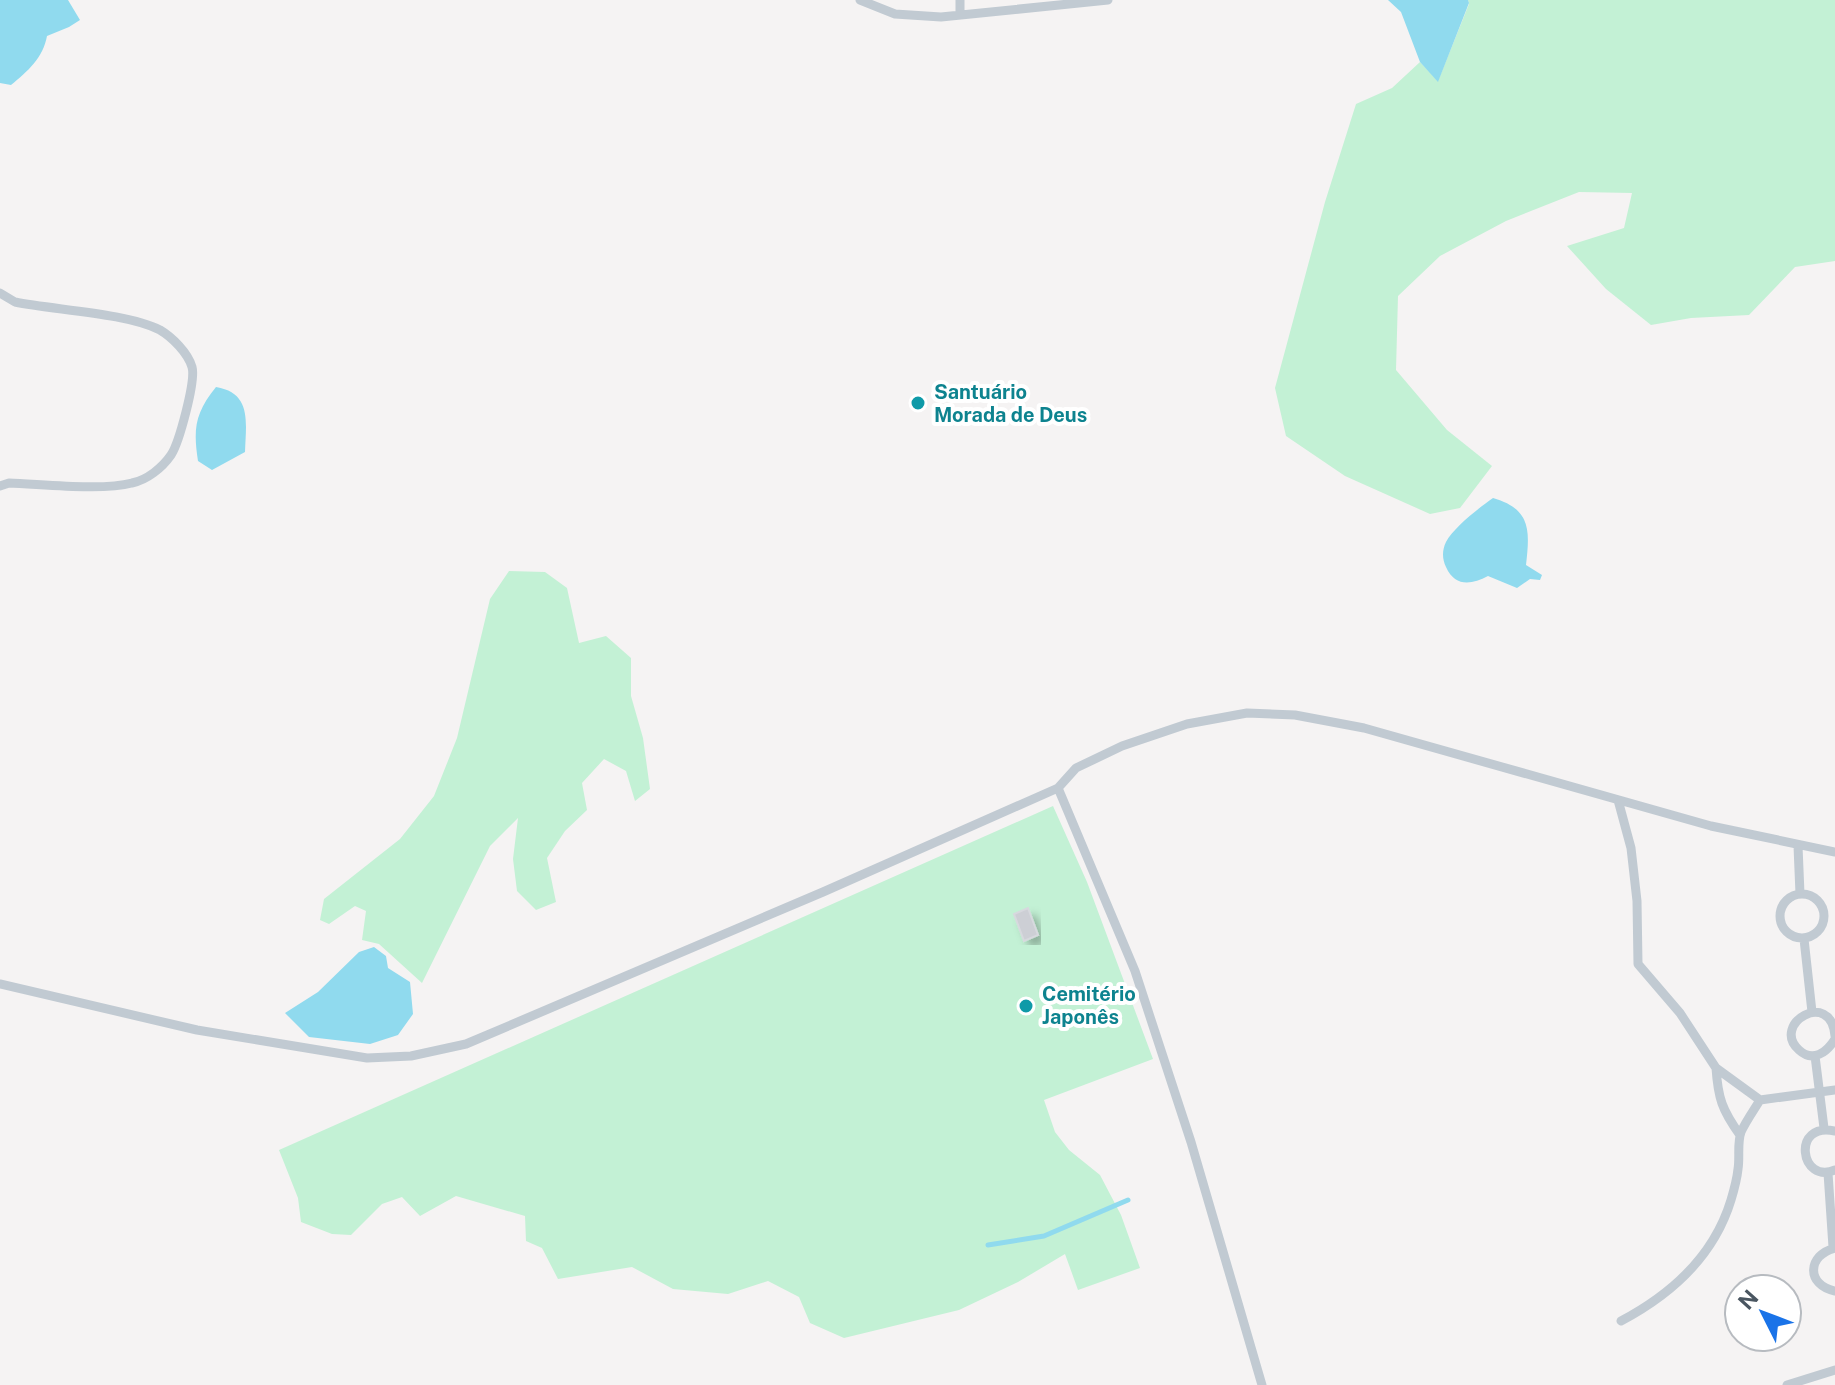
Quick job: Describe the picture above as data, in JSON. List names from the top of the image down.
{
  "places": ["Santuário Morada de Deus", "Cemitério Japonês"],
  "north": "top left"
}
